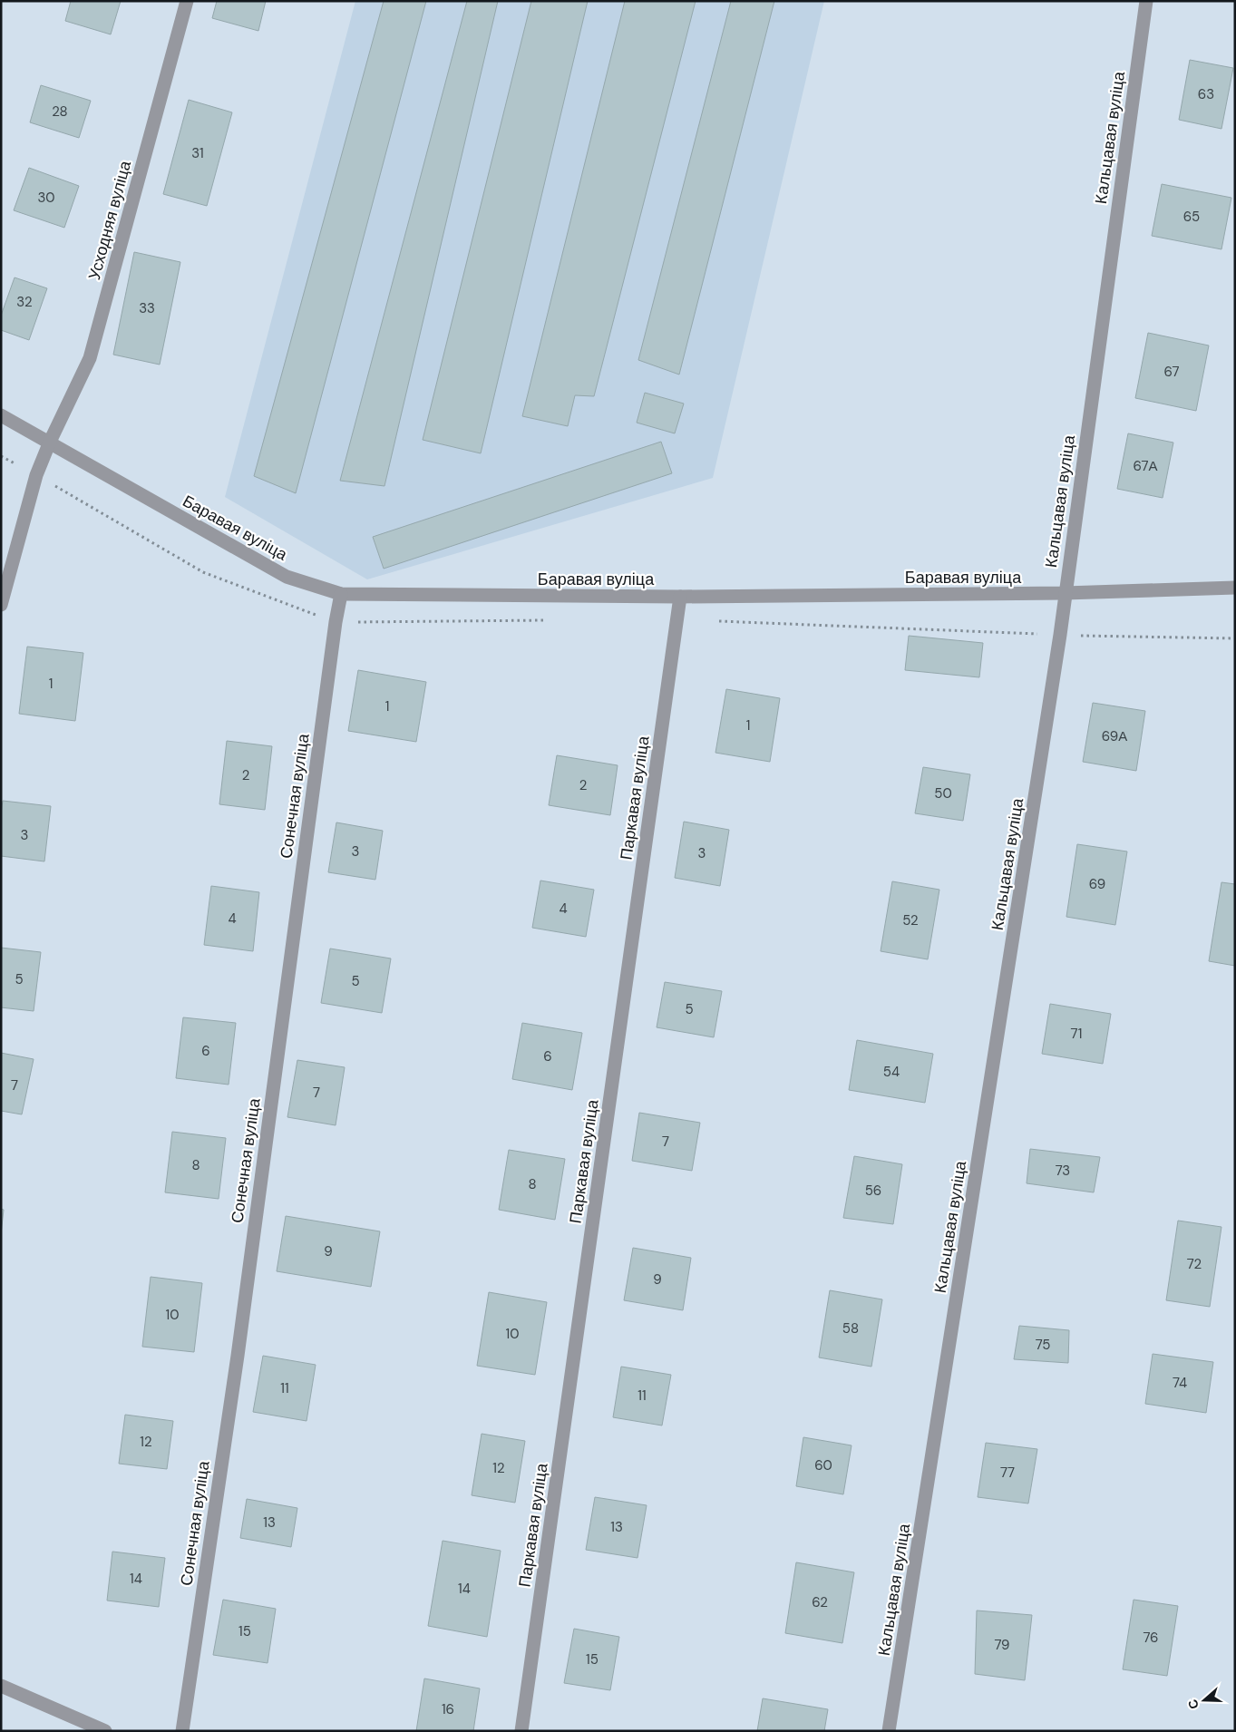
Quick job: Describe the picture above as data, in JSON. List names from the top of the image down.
{
  "streets": {
    "street": [
      "Кальцавая вуліца",
      "Усходняя вуліца",
      "Баравая вуліца",
      "Сонечная вуліца",
      "Паркавая вуліца"
    ]
  },
  "crossings": [
    ["Кальцавая вуліца", "Баравая вуліца"],
    ["Усходняя вуліца", "Баравая вуліца"],
    ["Баравая вуліца", "Сонечная вуліца"],
    ["Баравая вуліца", "Паркавая вуліца"]
  ],
  "house_numbers": [
    "63",
    "28",
    "31",
    "30",
    "65",
    "32",
    "33",
    "67",
    "67А",
    "1",
    "1",
    "1",
    "69А",
    "2",
    "2",
    "50",
    "3",
    "3",
    "3",
    "69",
    "4",
    "4",
    "52",
    "5",
    "5",
    "5",
    "71",
    "6",
    "6",
    "54",
    "7",
    "7",
    "7",
    "8",
    "73",
    "8",
    "56",
    "9",
    "72",
    "9",
    "10",
    "58",
    "10",
    "75",
    "74",
    "11",
    "11",
    "12",
    "60",
    "12",
    "77",
    "13",
    "13",
    "14",
    "14",
    "62",
    "15",
    "76",
    "79",
    "15",
    "16"
  ],
  "north": "left"
}
